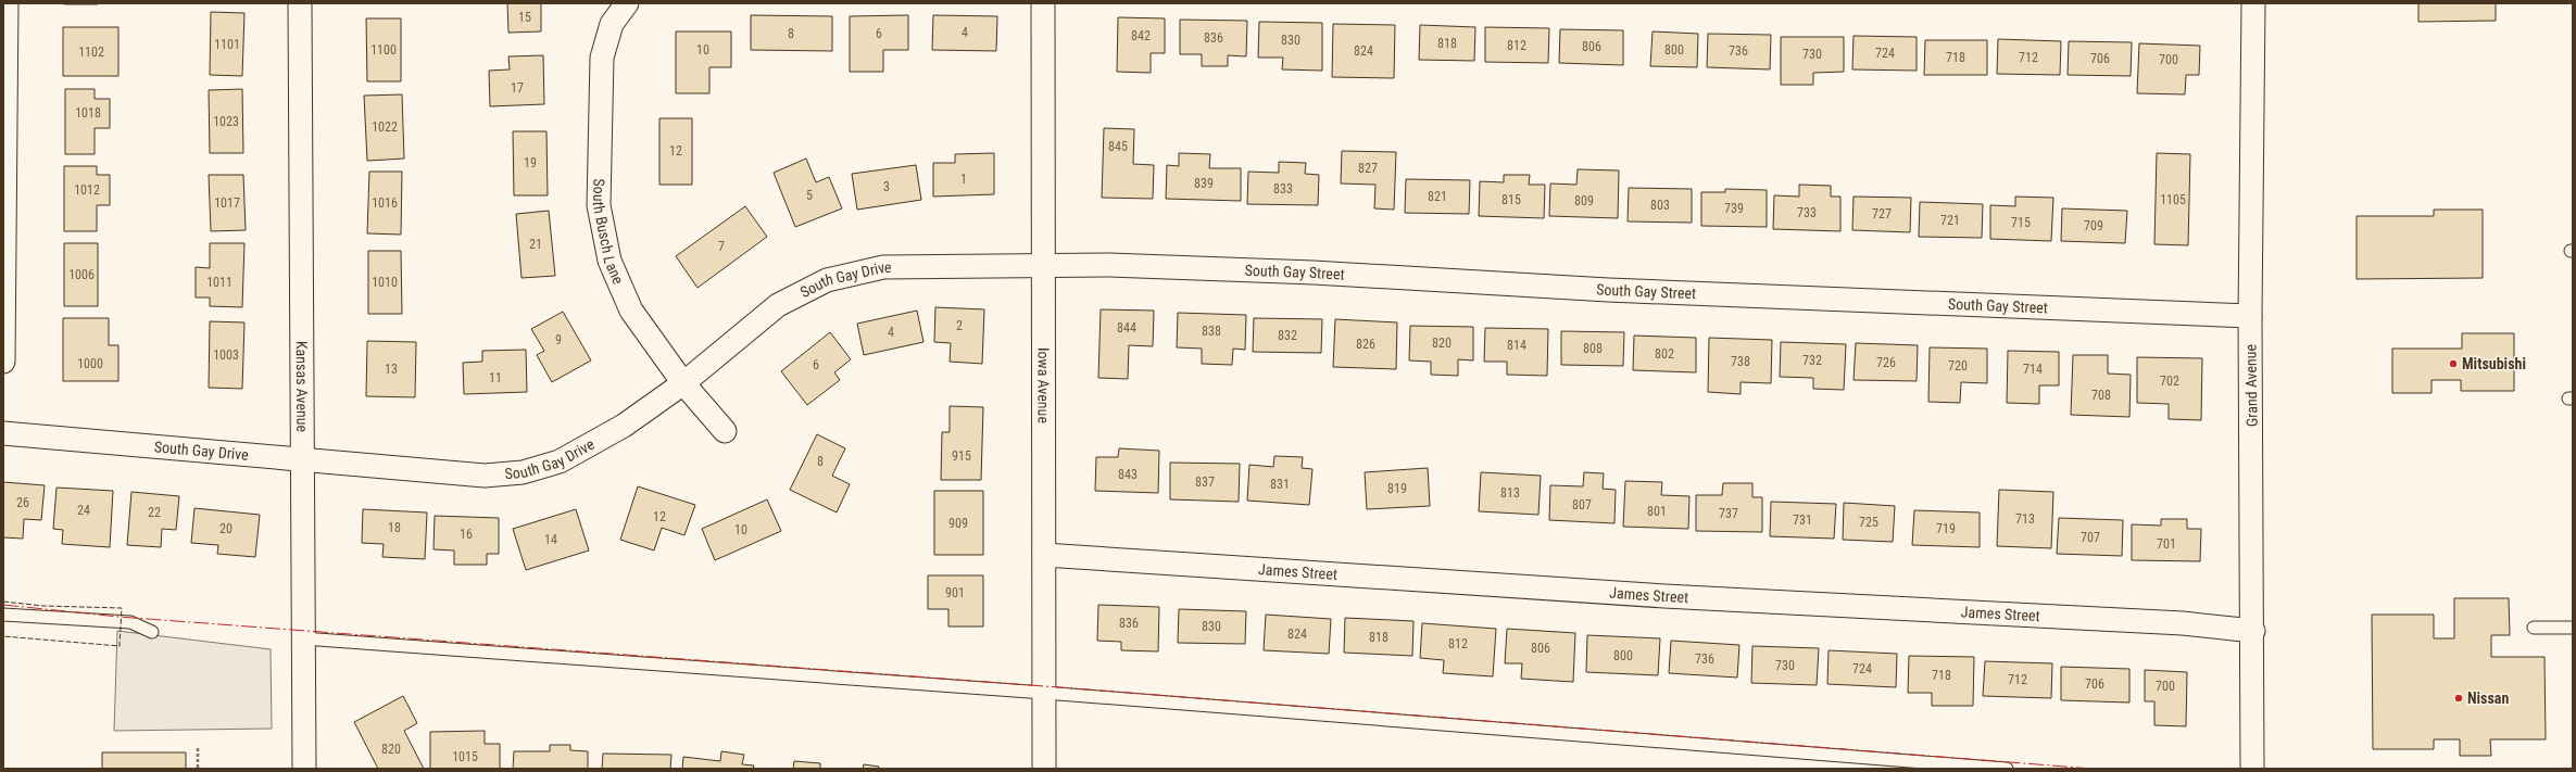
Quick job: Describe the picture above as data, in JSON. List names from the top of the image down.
{
  "streets": {
    "street": [
      "South Busch Lane",
      "South Gay Street",
      "South Gay Drive",
      "Grand Avenue",
      "Kansas Avenue",
      "Iowa Avenue",
      "James Street"
    ]
  },
  "crossings": [
    ["South Busch Lane", "South Gay Drive"],
    ["South Gay Street", "South Gay Drive"],
    ["South Gay Street", "Grand Avenue"],
    ["South Gay Street", "Iowa Avenue"],
    ["South Gay Drive", "Kansas Avenue"],
    ["South Gay Drive", "Iowa Avenue"],
    ["Grand Avenue", "James Street"],
    ["Iowa Avenue", "James Street"]
  ],
  "places": ["Mitsubishi", "Nissan"],
  "house_numbers": [
    "15",
    "4",
    "8",
    "6",
    "842",
    "836",
    "830",
    "818",
    "1101",
    "812",
    "806",
    "1100",
    "10",
    "800",
    "824",
    "736",
    "1102",
    "724",
    "730",
    "718",
    "712",
    "706",
    "700",
    "17",
    "1018",
    "1023",
    "1022",
    "845",
    "12",
    "19",
    "827",
    "1",
    "839",
    "3",
    "833",
    "1012",
    "5",
    "821",
    "815",
    "1105",
    "809",
    "1017",
    "1016",
    "803",
    "739",
    "733",
    "727",
    "721",
    "715",
    "709",
    "21",
    "7",
    "1006",
    "1011",
    "1010",
    "2",
    "844",
    "838",
    "4",
    "832",
    "9",
    "820",
    "826",
    "814",
    "808",
    "802",
    "1003",
    "732",
    "738",
    "726",
    "1000",
    "6",
    "720",
    "13",
    "714",
    "11",
    "702",
    "708",
    "915",
    "8",
    "843",
    "837",
    "831",
    "819",
    "813",
    "26",
    "807",
    "24",
    "801",
    "22",
    "737",
    "12",
    "713",
    "731",
    "725",
    "909",
    "18",
    "20",
    "719",
    "10",
    "16",
    "707",
    "14",
    "701",
    "901",
    "836",
    "830",
    "824",
    "818",
    "812",
    "806",
    "800",
    "736",
    "730",
    "724",
    "718",
    "712",
    "706",
    "700",
    "820",
    "1015"
  ]
}
